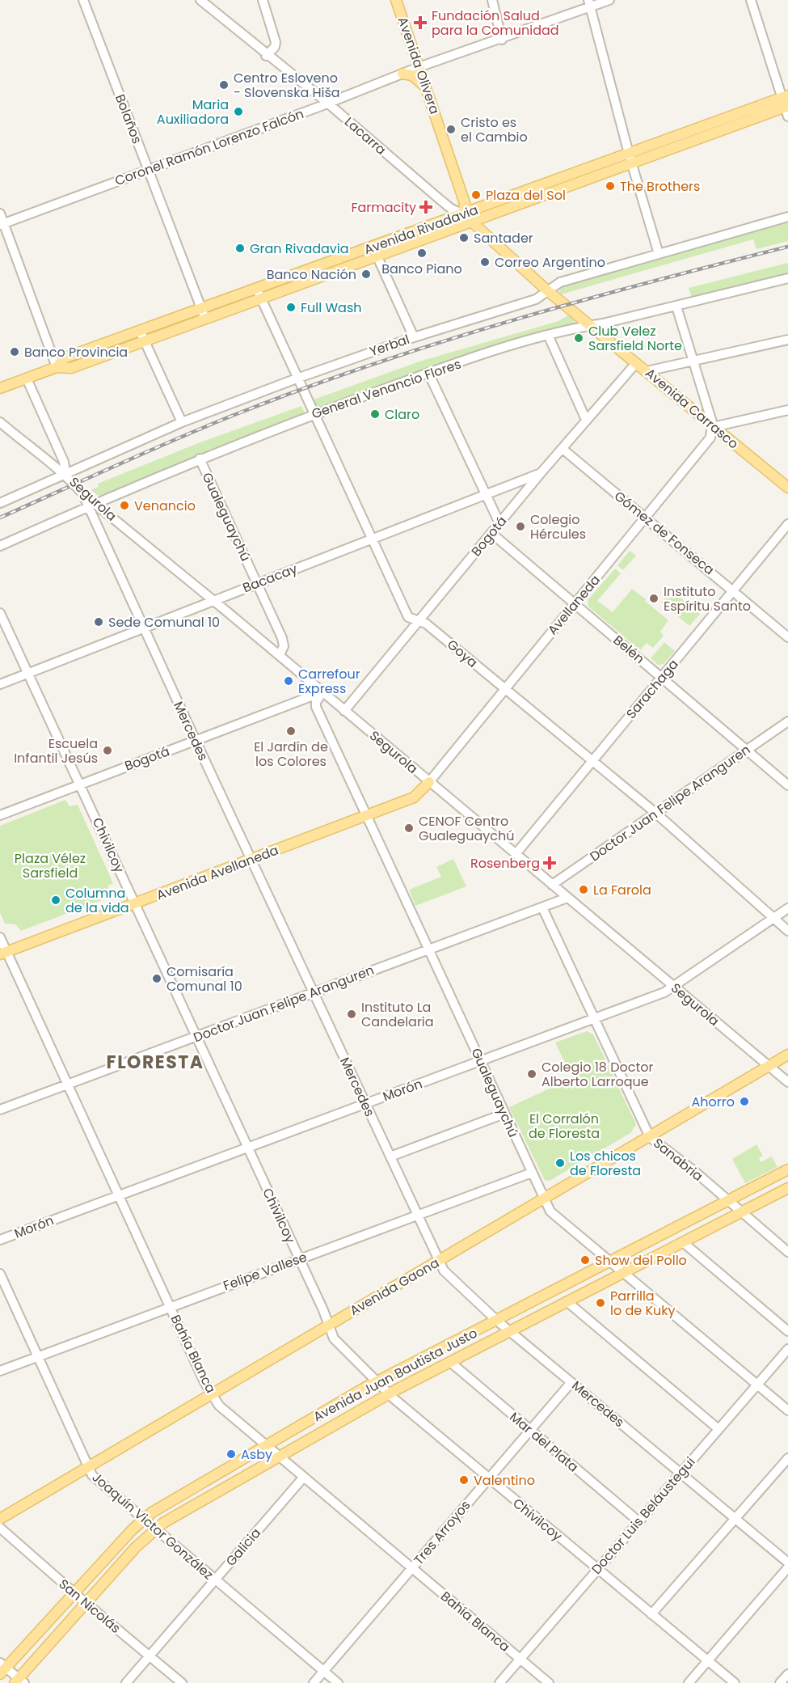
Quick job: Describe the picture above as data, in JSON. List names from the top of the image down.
{
  "streets": {
    "main road": [
      "Avenida Olivera",
      "Avenida Rivadavia",
      "Avenida Carrasco",
      "Avenida Avellaneda",
      "Avenida Gaona",
      "Avenida Juan Bautista Justo"
    ],
    "street": [
      "Bolaños",
      "Lacarra",
      "Coronel Ramón Lorenzo Falcón",
      "Yerbal",
      "General Venancio Flores",
      "Segurola",
      "Gualeguaychú",
      "Gómez de Fonseca",
      "Bogotá",
      "Bacacay",
      "Avellaneda",
      "Belén",
      "Goya",
      "Sarachaga",
      "Mercedes",
      "Doctor Juan Felipe Aranguren",
      "Chivilcoy",
      "Morón",
      "Sanabria",
      "Felipe Vallese",
      "Bahía Blanca",
      "Mar del Plata",
      "Doctor Luis Beláustegui",
      "Joaquín Victor González",
      "Tres Arroyos",
      "Galicia",
      "San Nicolás"
    ]
  },
  "crossings": [
    ["Avenida Olivera", "Lacarra"],
    ["Avenida Olivera", "Coronel Ramón Lorenzo Falcón"],
    ["Avenida Olivera", "Avenida Rivadavia"],
    ["Avenida Olivera", "Avenida Carrasco"],
    ["Bolaños", "Coronel Ramón Lorenzo Falcón"],
    ["Bolaños", "Avenida Rivadavia"],
    ["Lacarra", "Coronel Ramón Lorenzo Falcón"],
    ["Lacarra", "Avenida Rivadavia"],
    ["Lacarra", "Avenida Carrasco"],
    ["Avenida Rivadavia", "Avenida Carrasco"],
    ["Avenida Rivadavia", "Goya"],
    ["Yerbal", "Avenida Carrasco"],
    ["Yerbal", "Segurola"],
    ["Yerbal", "Goya"],
    ["General Venancio Flores", "Avenida Carrasco"],
    ["General Venancio Flores", "Segurola"],
    ["General Venancio Flores", "Gualeguaychú"],
    ["General Venancio Flores", "Goya"],
    ["General Venancio Flores", "Mercedes"],
    ["Avenida Carrasco", "Bogotá"],
    ["Avenida Carrasco", "Avellaneda"],
    ["Segurola", "Gualeguaychú"],
    ["Segurola", "Bogotá"],
    ["Segurola", "Bacacay"],
    ["Segurola", "Avellaneda"],
    ["Segurola", "Sarachaga"],
    ["Segurola", "Mercedes"],
    ["Segurola", "Doctor Juan Felipe Aranguren"],
    ["Segurola", "Avenida Avellaneda"],
    ["Segurola", "Morón"],
    ["Segurola", "Avenida Gaona"],
    ["Gualeguaychú", "Bogotá"],
    ["Gualeguaychú", "Bacacay"],
    ["Gualeguaychú", "Doctor Juan Felipe Aranguren"],
    ["Gualeguaychú", "Avenida Avellaneda"],
    ["Gualeguaychú", "Morón"],
    ["Gualeguaychú", "Felipe Vallese"],
    ["Gualeguaychú", "Avenida Gaona"],
    ["Gualeguaychú", "Avenida Juan Bautista Justo"],
    ["Gualeguaychú", "Doctor Luis Beláustegui"],
    ["Gómez de Fonseca", "Bogotá"],
    ["Gómez de Fonseca", "Avellaneda"],
    ["Gómez de Fonseca", "Sarachaga"],
    ["Bogotá", "Bacacay"],
    ["Bogotá", "Belén"],
    ["Bogotá", "Goya"],
    ["Bogotá", "Mercedes"],
    ["Bogotá", "Chivilcoy"],
    ["Bacacay", "Goya"],
    ["Bacacay", "Mercedes"],
    ["Bacacay", "Chivilcoy"],
    ["Avellaneda", "Belén"],
    ["Avellaneda", "Goya"],
    ["Avellaneda", "Avenida Avellaneda"],
    ["Belén", "Sarachaga"],
    ["Belén", "Doctor Juan Felipe Aranguren"],
    ["Goya", "Sarachaga"],
    ["Goya", "Doctor Juan Felipe Aranguren"],
    ["Goya", "Morón"],
    ["Mercedes", "Doctor Juan Felipe Aranguren"],
    ["Mercedes", "Avenida Avellaneda"],
    ["Mercedes", "Morón"],
    ["Mercedes", "Felipe Vallese"],
    ["Mercedes", "Avenida Gaona"],
    ["Mercedes", "Avenida Juan Bautista Justo"],
    ["Mercedes", "Doctor Luis Beláustegui"],
    ["Mercedes", "Tres Arroyos"],
    ["Doctor Juan Felipe Aranguren", "Chivilcoy"],
    ["Doctor Juan Felipe Aranguren", "Sanabria"],
    ["Doctor Juan Felipe Aranguren", "Bahía Blanca"],
    ["Chivilcoy", "Avenida Avellaneda"],
    ["Chivilcoy", "Morón"],
    ["Chivilcoy", "Felipe Vallese"],
    ["Chivilcoy", "Avenida Gaona"],
    ["Chivilcoy", "Avenida Juan Bautista Justo"],
    ["Chivilcoy", "Doctor Luis Beláustegui"],
    ["Chivilcoy", "Tres Arroyos"],
    ["Avenida Avellaneda", "Bahía Blanca"],
    ["Morón", "Sanabria"],
    ["Morón", "Bahía Blanca"],
    ["Sanabria", "Avenida Gaona"],
    ["Sanabria", "Avenida Juan Bautista Justo"],
    ["Felipe Vallese", "Bahía Blanca"],
    ["Felipe Vallese", "Joaquín Victor González"],
    ["Avenida Gaona", "Bahía Blanca"],
    ["Avenida Gaona", "Joaquín Victor González"],
    ["Bahía Blanca", "Avenida Juan Bautista Justo"],
    ["Bahía Blanca", "Doctor Luis Beláustegui"],
    ["Bahía Blanca", "Tres Arroyos"],
    ["Bahía Blanca", "Galicia"],
    ["Avenida Juan Bautista Justo", "Mar del Plata"],
    ["Avenida Juan Bautista Justo", "Joaquín Victor González"],
    ["Avenida Juan Bautista Justo", "San Nicolás"],
    ["Mar del Plata", "Doctor Luis Beláustegui"],
    ["Mar del Plata", "Tres Arroyos"],
    ["Joaquín Victor González", "Tres Arroyos"],
    ["Joaquín Victor González", "Galicia"],
    ["Galicia", "San Nicolás"]
  ],
  "districts": ["FLORESTA"],
  "parks": ["Plaza Vélez Sarsfield", "El Corralón de Floresta"],
  "places": {
    "health": ["Fundación Salud para la Comunidad", "Farmacity", "Rosenberg"],
    "other": [
      "Centro Esloveno - Slovenska Hiša",
      "Maria Auxiliadora",
      "Cristo es el Cambio",
      "The Brothers",
      "Plaza del Sol",
      "Santader",
      "Gran Rivadavia",
      "Banco Piano",
      "Correo Argentino",
      "Banco Nación",
      "Full Wash",
      "Club Velez Sarsfield Norte",
      "Banco Provincia",
      "Claro",
      "Venancio",
      "Colegio Hércules",
      "Instituto Espíritu Santo",
      "Sede Comunal 10",
      "Carrefour Express",
      "El Jardín de los Colores",
      "Escuela Infantil Jesús",
      "CENOF Centro Gualeguaychú",
      "La Farola",
      "Columna de la vida",
      "Comisaría Comunal 10",
      "Instituto La Candelaria",
      "Colegio 18 Doctor Alberto Larroque",
      "Ahorro",
      "Los chicos de Floresta",
      "Show del Pollo",
      "Parrilla lo de Kuky",
      "Asby",
      "Valentino"
    ]
  }
}
